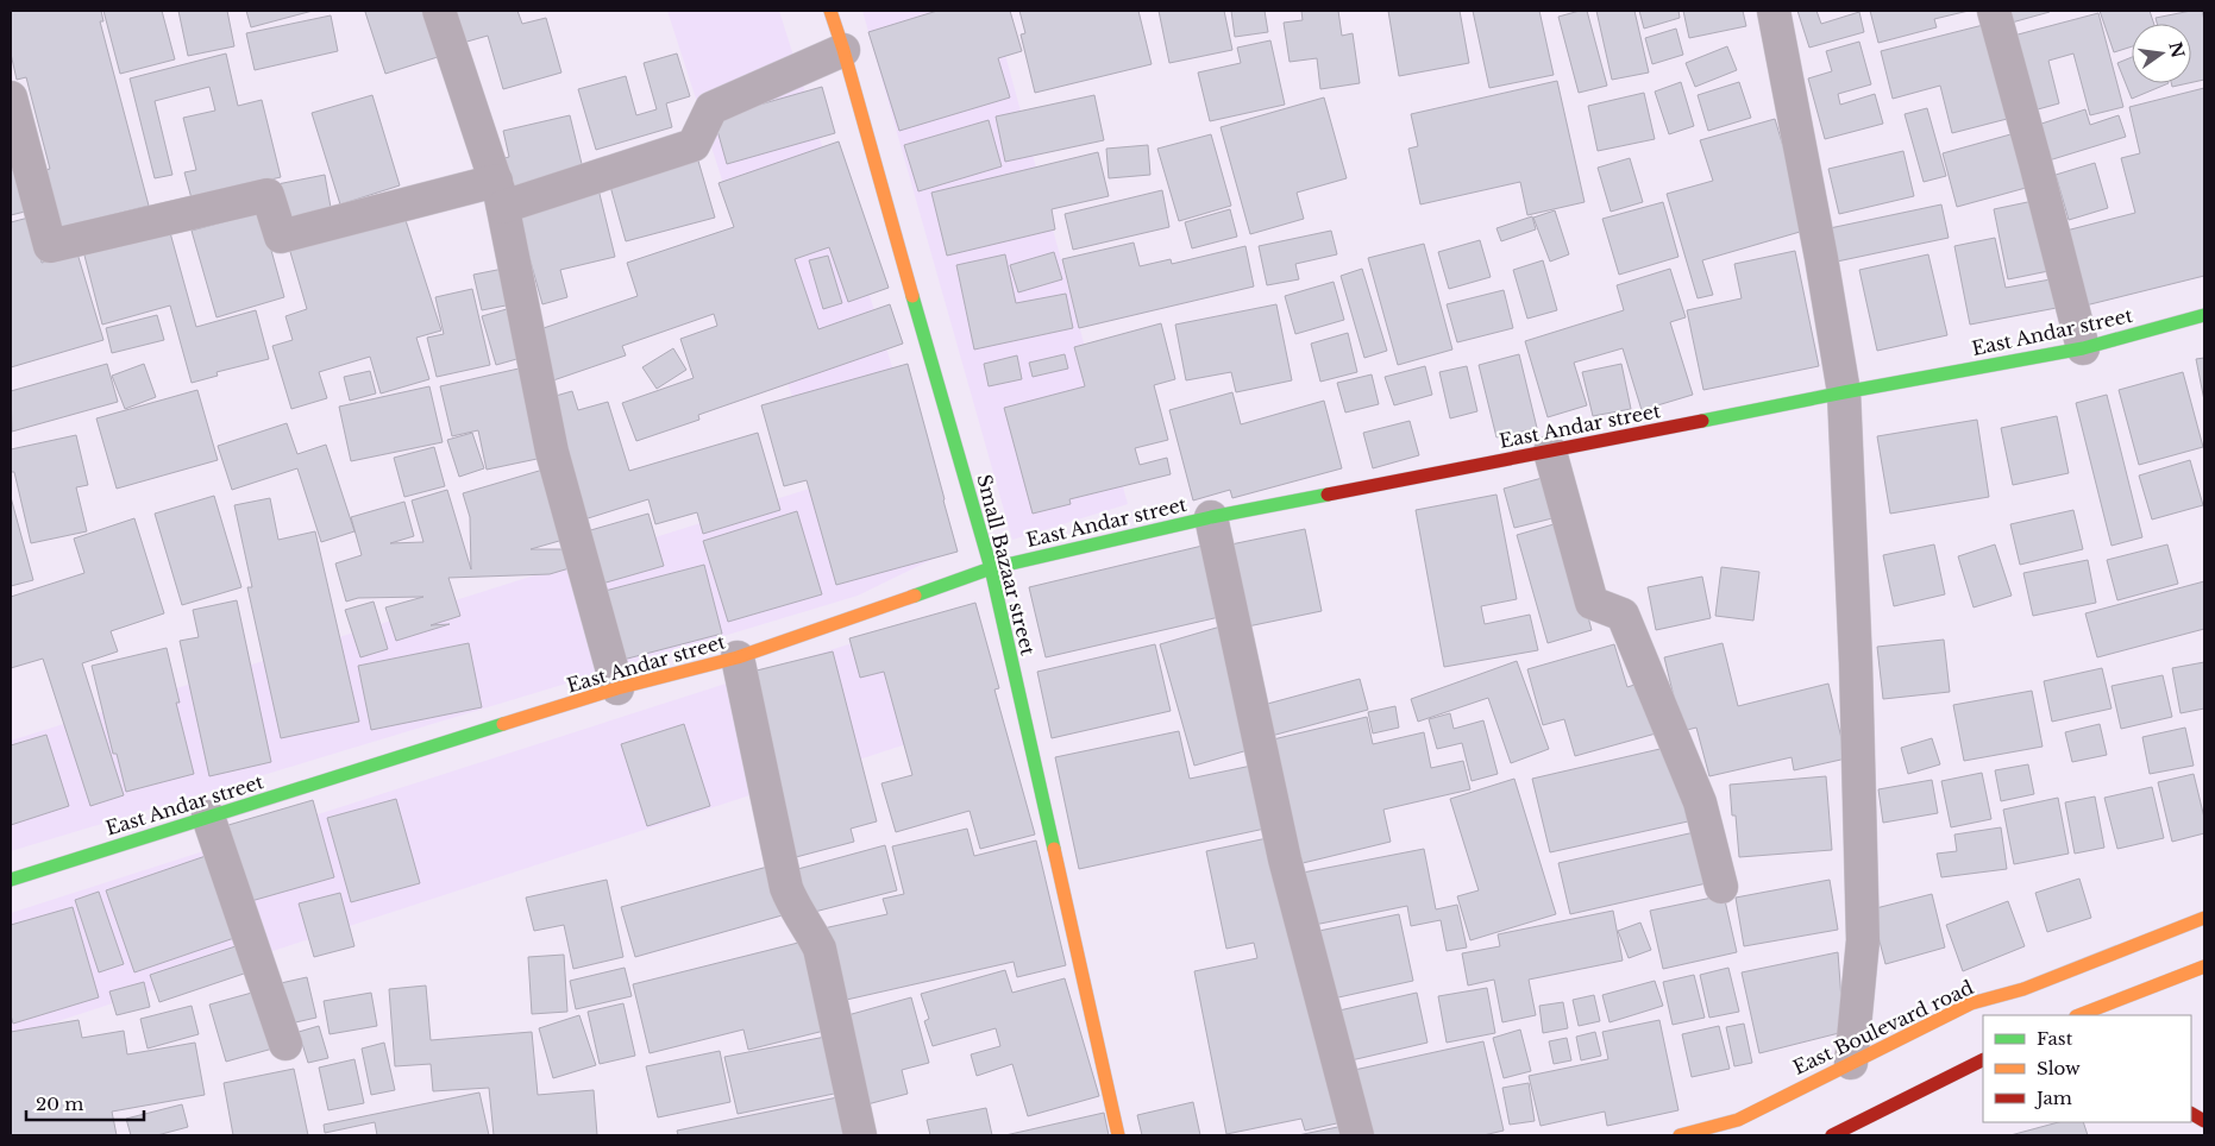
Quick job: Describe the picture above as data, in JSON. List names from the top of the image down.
{
  "streets": {
    "street": ["East Andar street", "Small Bazaar street", "East Boulevard road"]
  },
  "crossings": [
    ["East Andar street", "Small Bazaar street"]
  ],
  "legend": ["Fast", "Slow", "Jam"],
  "scale_bar": "20 m",
  "north": "right"
}
